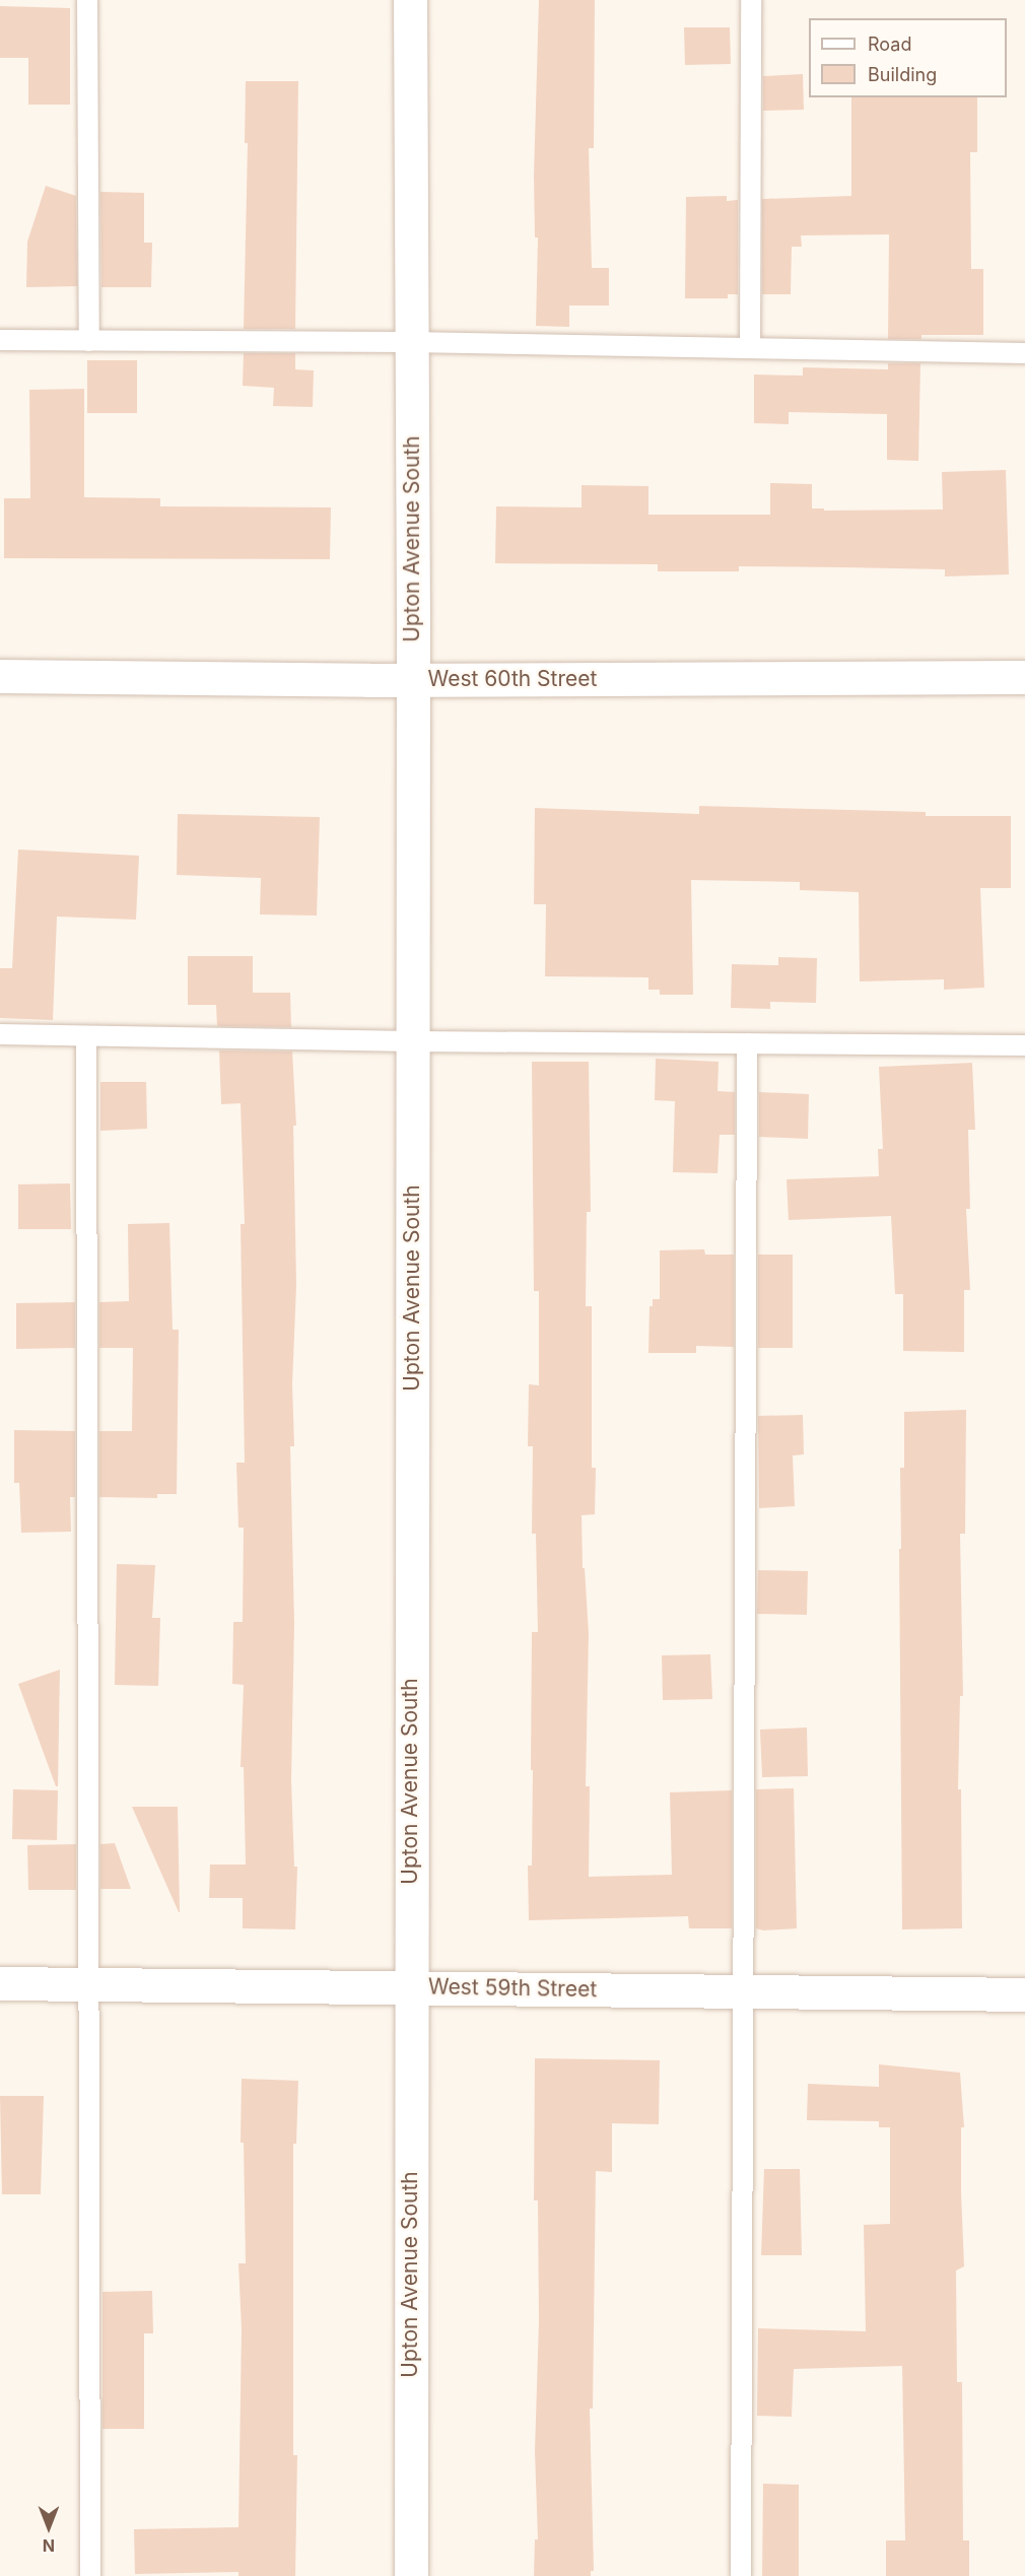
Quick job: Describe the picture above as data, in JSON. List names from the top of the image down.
{
  "streets": {
    "street": ["Upton Avenue South", "West 60th Street", "West 59th Street"]
  },
  "crossings": [
    ["Upton Avenue South", "West 60th Street"],
    ["Upton Avenue South", "West 59th Street"]
  ],
  "legend": ["Road", "Building"],
  "north": "bottom"
}
